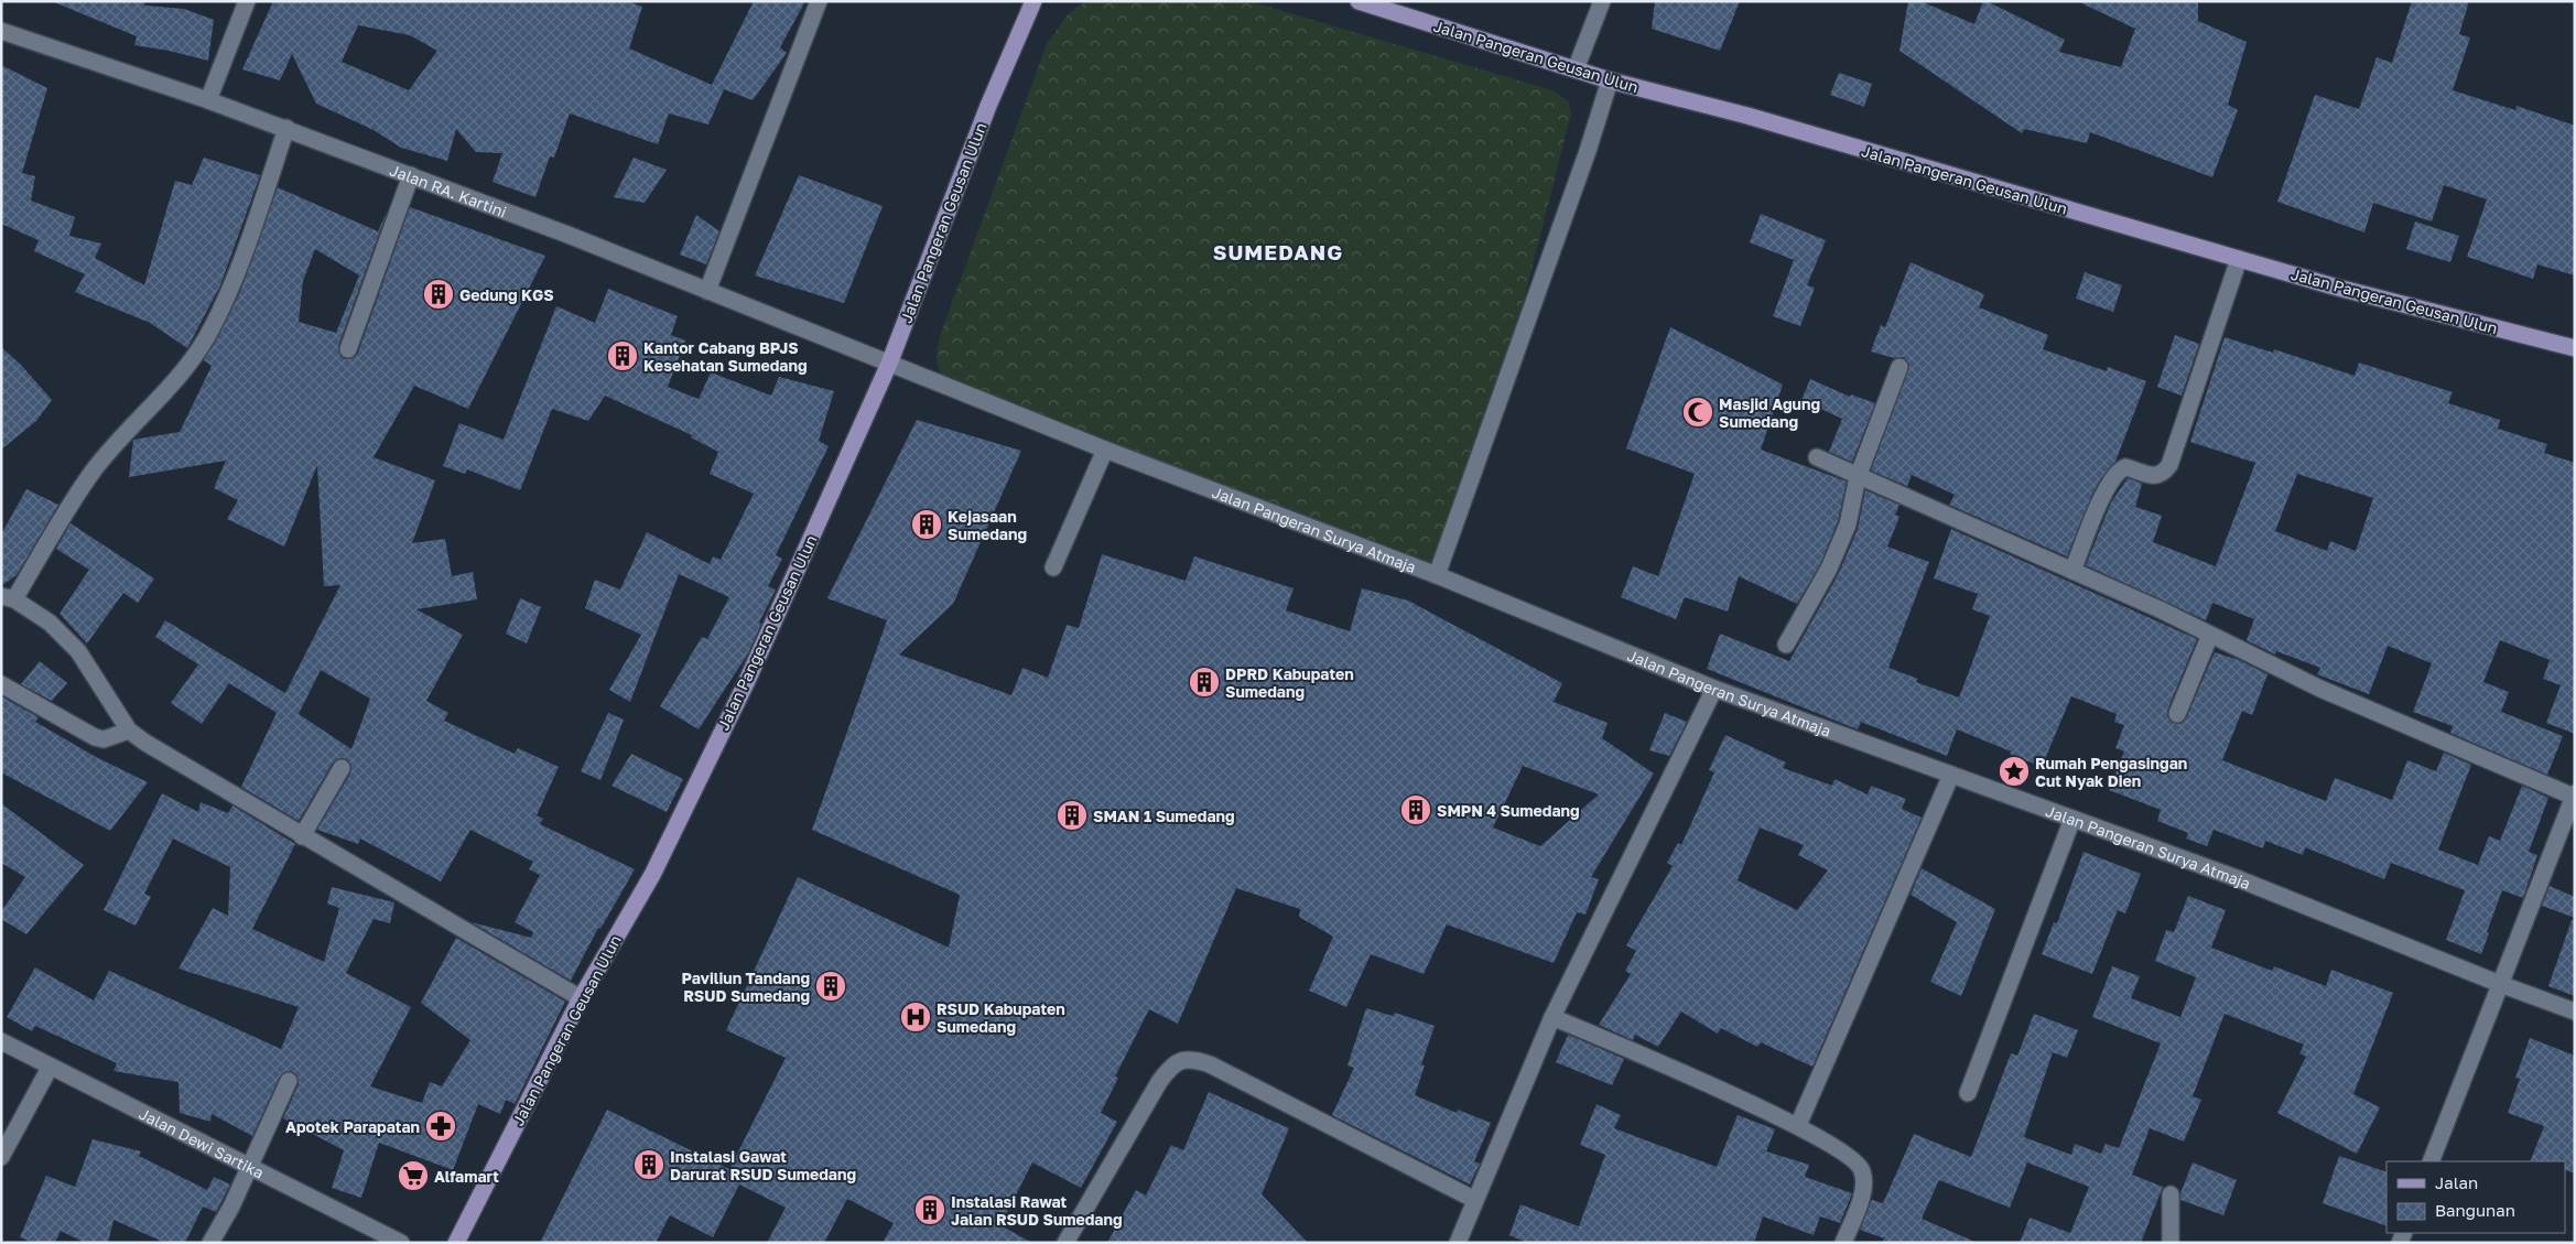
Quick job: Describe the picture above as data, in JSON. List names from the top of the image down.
{
  "streets": {
    "main road": ["Jalan Pangeran Geusan Ulun"],
    "street": ["Jalan RA. Kartini", "Jalan Pangeran Surya Atmaja", "Jalan Dewi Sartika"]
  },
  "crossings": [
    ["Jalan Pangeran Geusan Ulun", "Jalan RA. Kartini"],
    ["Jalan Pangeran Geusan Ulun", "Jalan Pangeran Surya Atmaja"],
    ["Jalan RA. Kartini", "Jalan Pangeran Surya Atmaja"]
  ],
  "districts": ["SUMEDANG"],
  "places": {
    "building": [
      "Gedung KGS",
      "Kantor Cabang BPJS Kesehatan Sumedang",
      "Kejasaan Sumedang",
      "DPRD Kabupaten Sumedang",
      "SMPN 4 Sumedang",
      "SMAN 1 Sumedang",
      "Paviliun Tandang RSUD Sumedang",
      "Instalasi Gawat Darurat RSUD Sumedang",
      "Instalasi Rawat Jalan RSUD Sumedang"
    ],
    "mosque": ["Masjid Agung Sumedang"],
    "place": ["Rumah Pengasingan Cut Nyak Dien"],
    "hospital": ["RSUD Kabupaten Sumedang"],
    "pharmacy": ["Apotek Parapatan"],
    "supermarket": ["Alfamart"]
  },
  "legend": ["Jalan", "Bangunan"]
}
